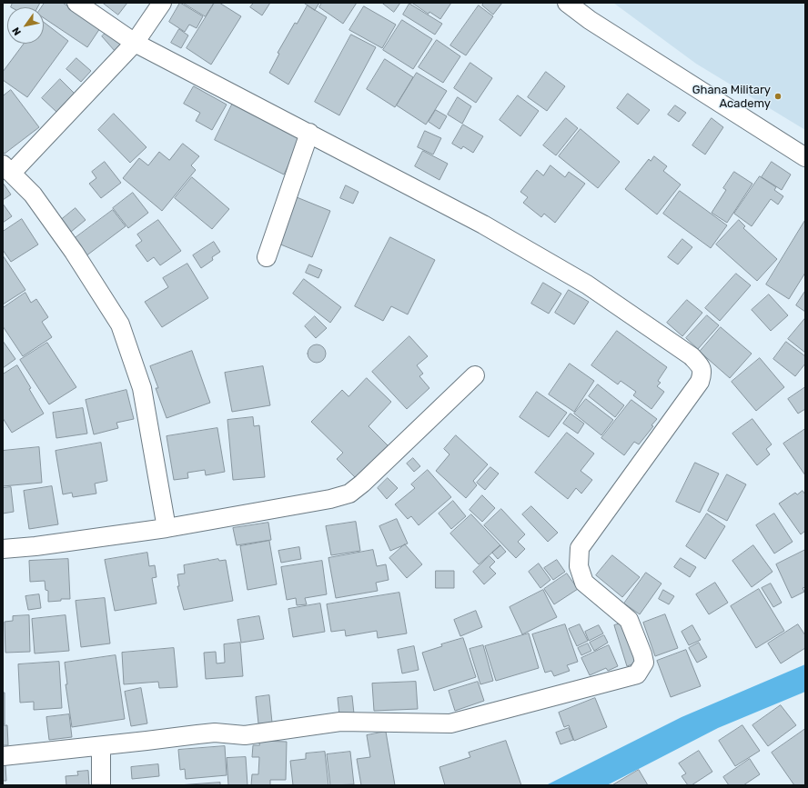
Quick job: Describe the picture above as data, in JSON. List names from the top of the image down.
{
  "places": ["Ghana Military Academy"],
  "north": "bottom left"
}
